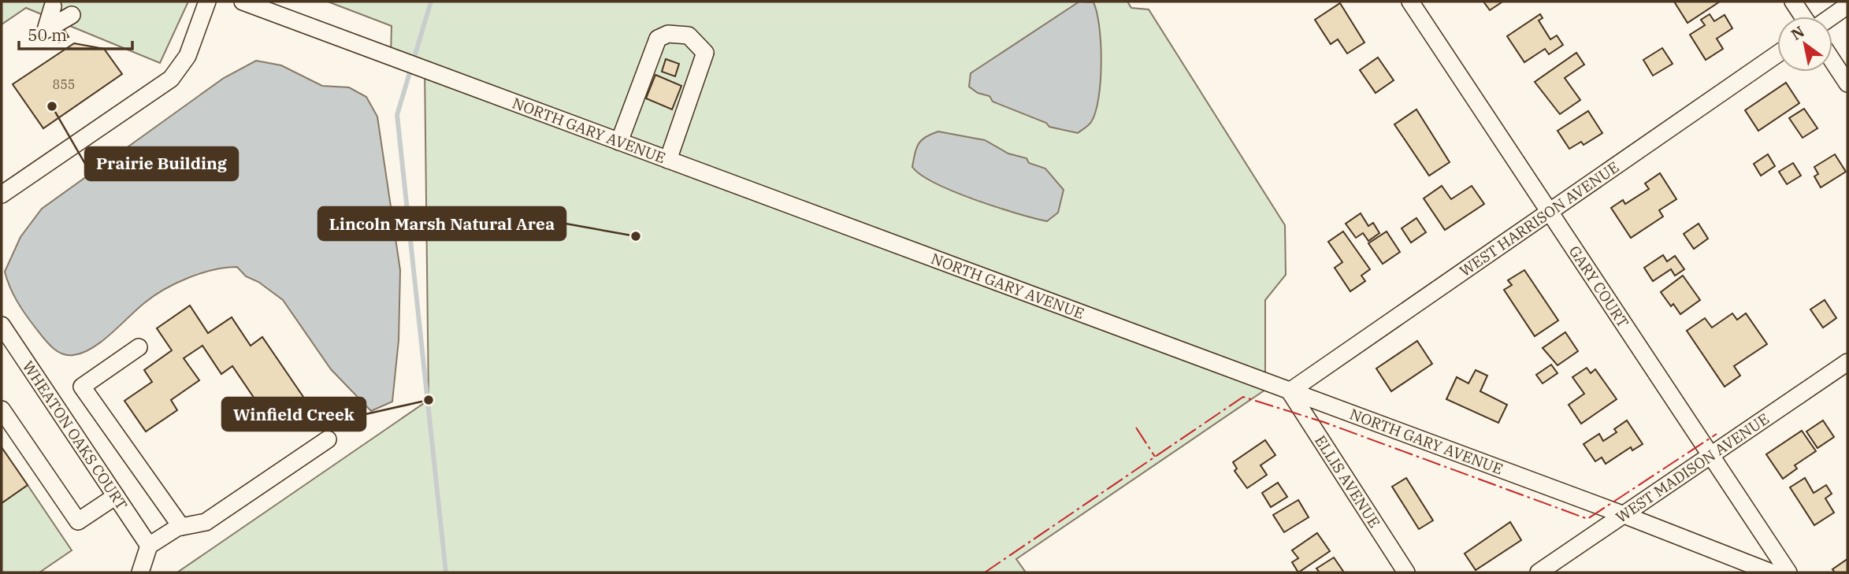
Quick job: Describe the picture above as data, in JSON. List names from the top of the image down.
{
  "streets": {
    "street": [
      "NORTH GARY AVENUE",
      "WEST HARRISON AVENUE",
      "GARY COURT",
      "WHEATON OAKS COURT",
      "WEST MADISON AVENUE",
      "ELLIS AVENUE"
    ]
  },
  "crossings": [
    ["NORTH GARY AVENUE", "WEST HARRISON AVENUE"],
    ["NORTH GARY AVENUE", "WEST MADISON AVENUE"],
    ["NORTH GARY AVENUE", "ELLIS AVENUE"],
    ["WEST HARRISON AVENUE", "GARY COURT"],
    ["WEST HARRISON AVENUE", "ELLIS AVENUE"],
    ["GARY COURT", "WEST MADISON AVENUE"]
  ],
  "places": ["Prairie Building", "Lincoln Marsh Natural Area", "Winfield Creek"],
  "house_numbers": ["855"],
  "scale_bar": "50 m",
  "north": "top left"
}
